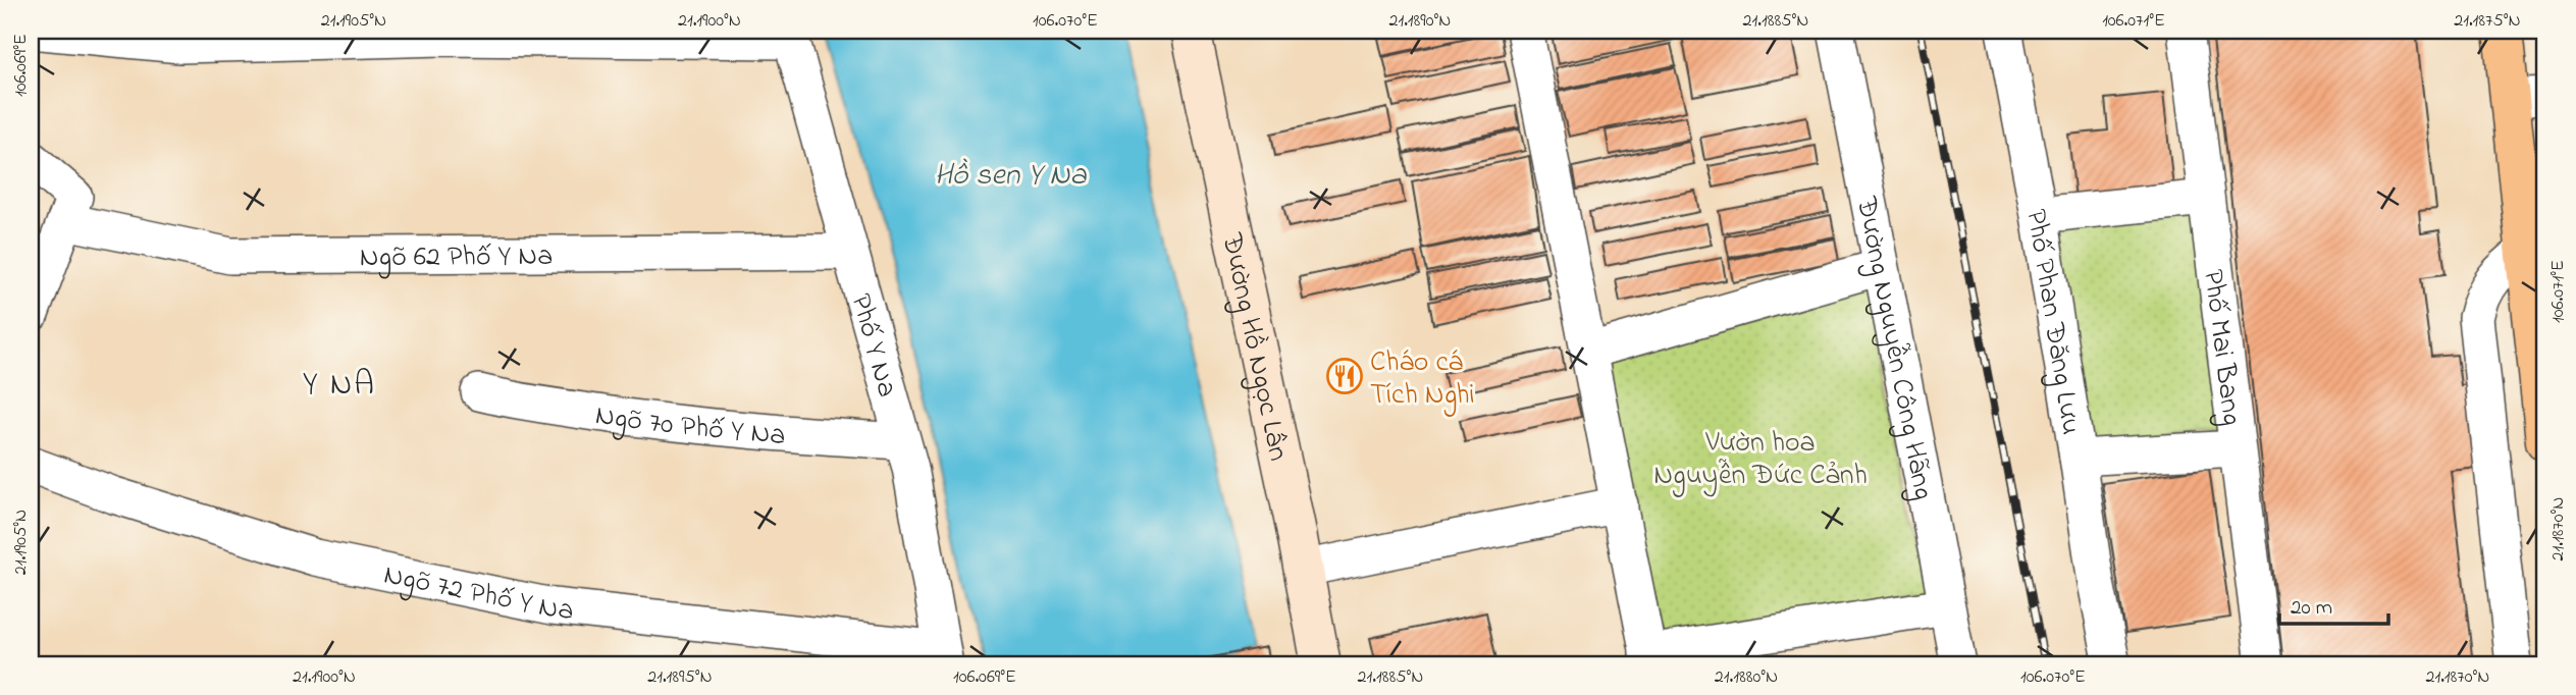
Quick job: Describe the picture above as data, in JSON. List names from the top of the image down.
{
  "streets": {
    "street": [
      "Ngõ 62 Phố Y Na",
      "Phố Phan Đăng Lưu",
      "Phố Y Na",
      "Đường Hồ Ngọc Lân",
      "Đường Nguyễn Công Hãng",
      "Phố Mai Bang",
      "Ngõ 70 Phố Y Na",
      "Ngõ 72 Phố Y Na"
    ]
  },
  "crossings": [
    ["Ngõ 62 Phố Y Na", "Phố Y Na"],
    ["Phố Phan Đăng Lưu", "Phố Mai Bang"],
    ["Phố Y Na", "Ngõ 70 Phố Y Na"],
    ["Phố Y Na", "Ngõ 72 Phố Y Na"]
  ],
  "districts": ["Y NA"],
  "water": ["Hồ sen Y Na"],
  "parks": ["Vườn hoa Nguyễn Đức Cảnh"],
  "places": {
    "restaurant": ["Cháo cá Tích Nghi"]
  },
  "scale_bar": "20 m",
  "coordinates": [
    "21.1905°N",
    "21.1900°N",
    "106.070°E",
    "21.1890°N",
    "21.1885°N",
    "106.071°E",
    "21.1875°N",
    "106.069°E",
    "21.1870°N",
    "21.1895°N",
    "21.1880°N"
  ]
}
